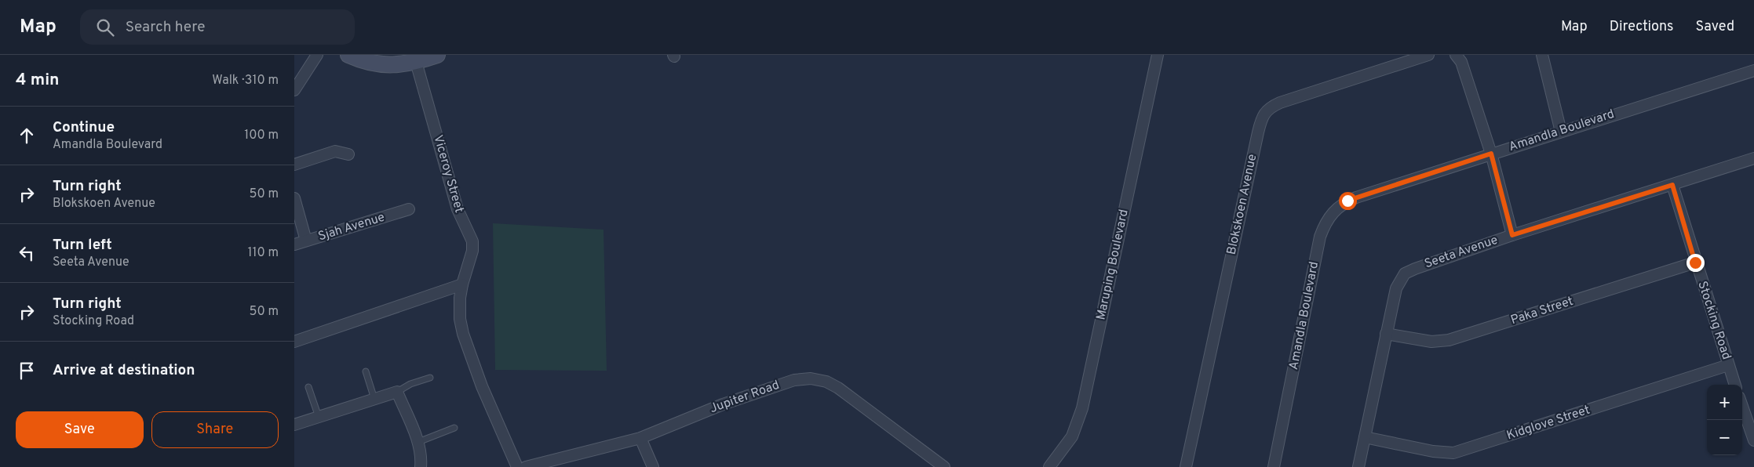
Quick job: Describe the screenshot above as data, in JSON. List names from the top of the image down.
{
  "streets": {
    "street": [
      "Amandla Boulevard",
      "Viceroy Street",
      "Blokskoen Avenue",
      "Sjah Avenue",
      "Seeta Avenue",
      "Maruping Boulevard",
      "Paka Street",
      "Stocking Road",
      "Jupiter Road",
      "Kidglove Street"
    ]
  },
  "crossings": [
    ["Seeta Avenue", "Paka Street"],
    ["Seeta Avenue", "Stocking Road"],
    ["Seeta Avenue", "Kidglove Street"],
    ["Paka Street", "Stocking Road"],
    ["Stocking Road", "Kidglove Street"]
  ],
  "page": {
    "header": "Map",
    "search": "Search here",
    "nav": ["Map", "Directions", "Saved"],
    "heading": ["4 min", "Walk · 310 m"],
    "list": [
      ["Continue", "Amandla Boulevard", "100 m"],
      ["Turn right", "Blokskoen Avenue", "50 m"],
      ["Turn left", "Seeta Avenue", "110 m"],
      ["Turn right", "Stocking Road", "50 m"],
      "Arrive at destination"
    ],
    "map_buttons": ["+", "−"],
    "buttons": ["Save", "Share"]
  }
}
